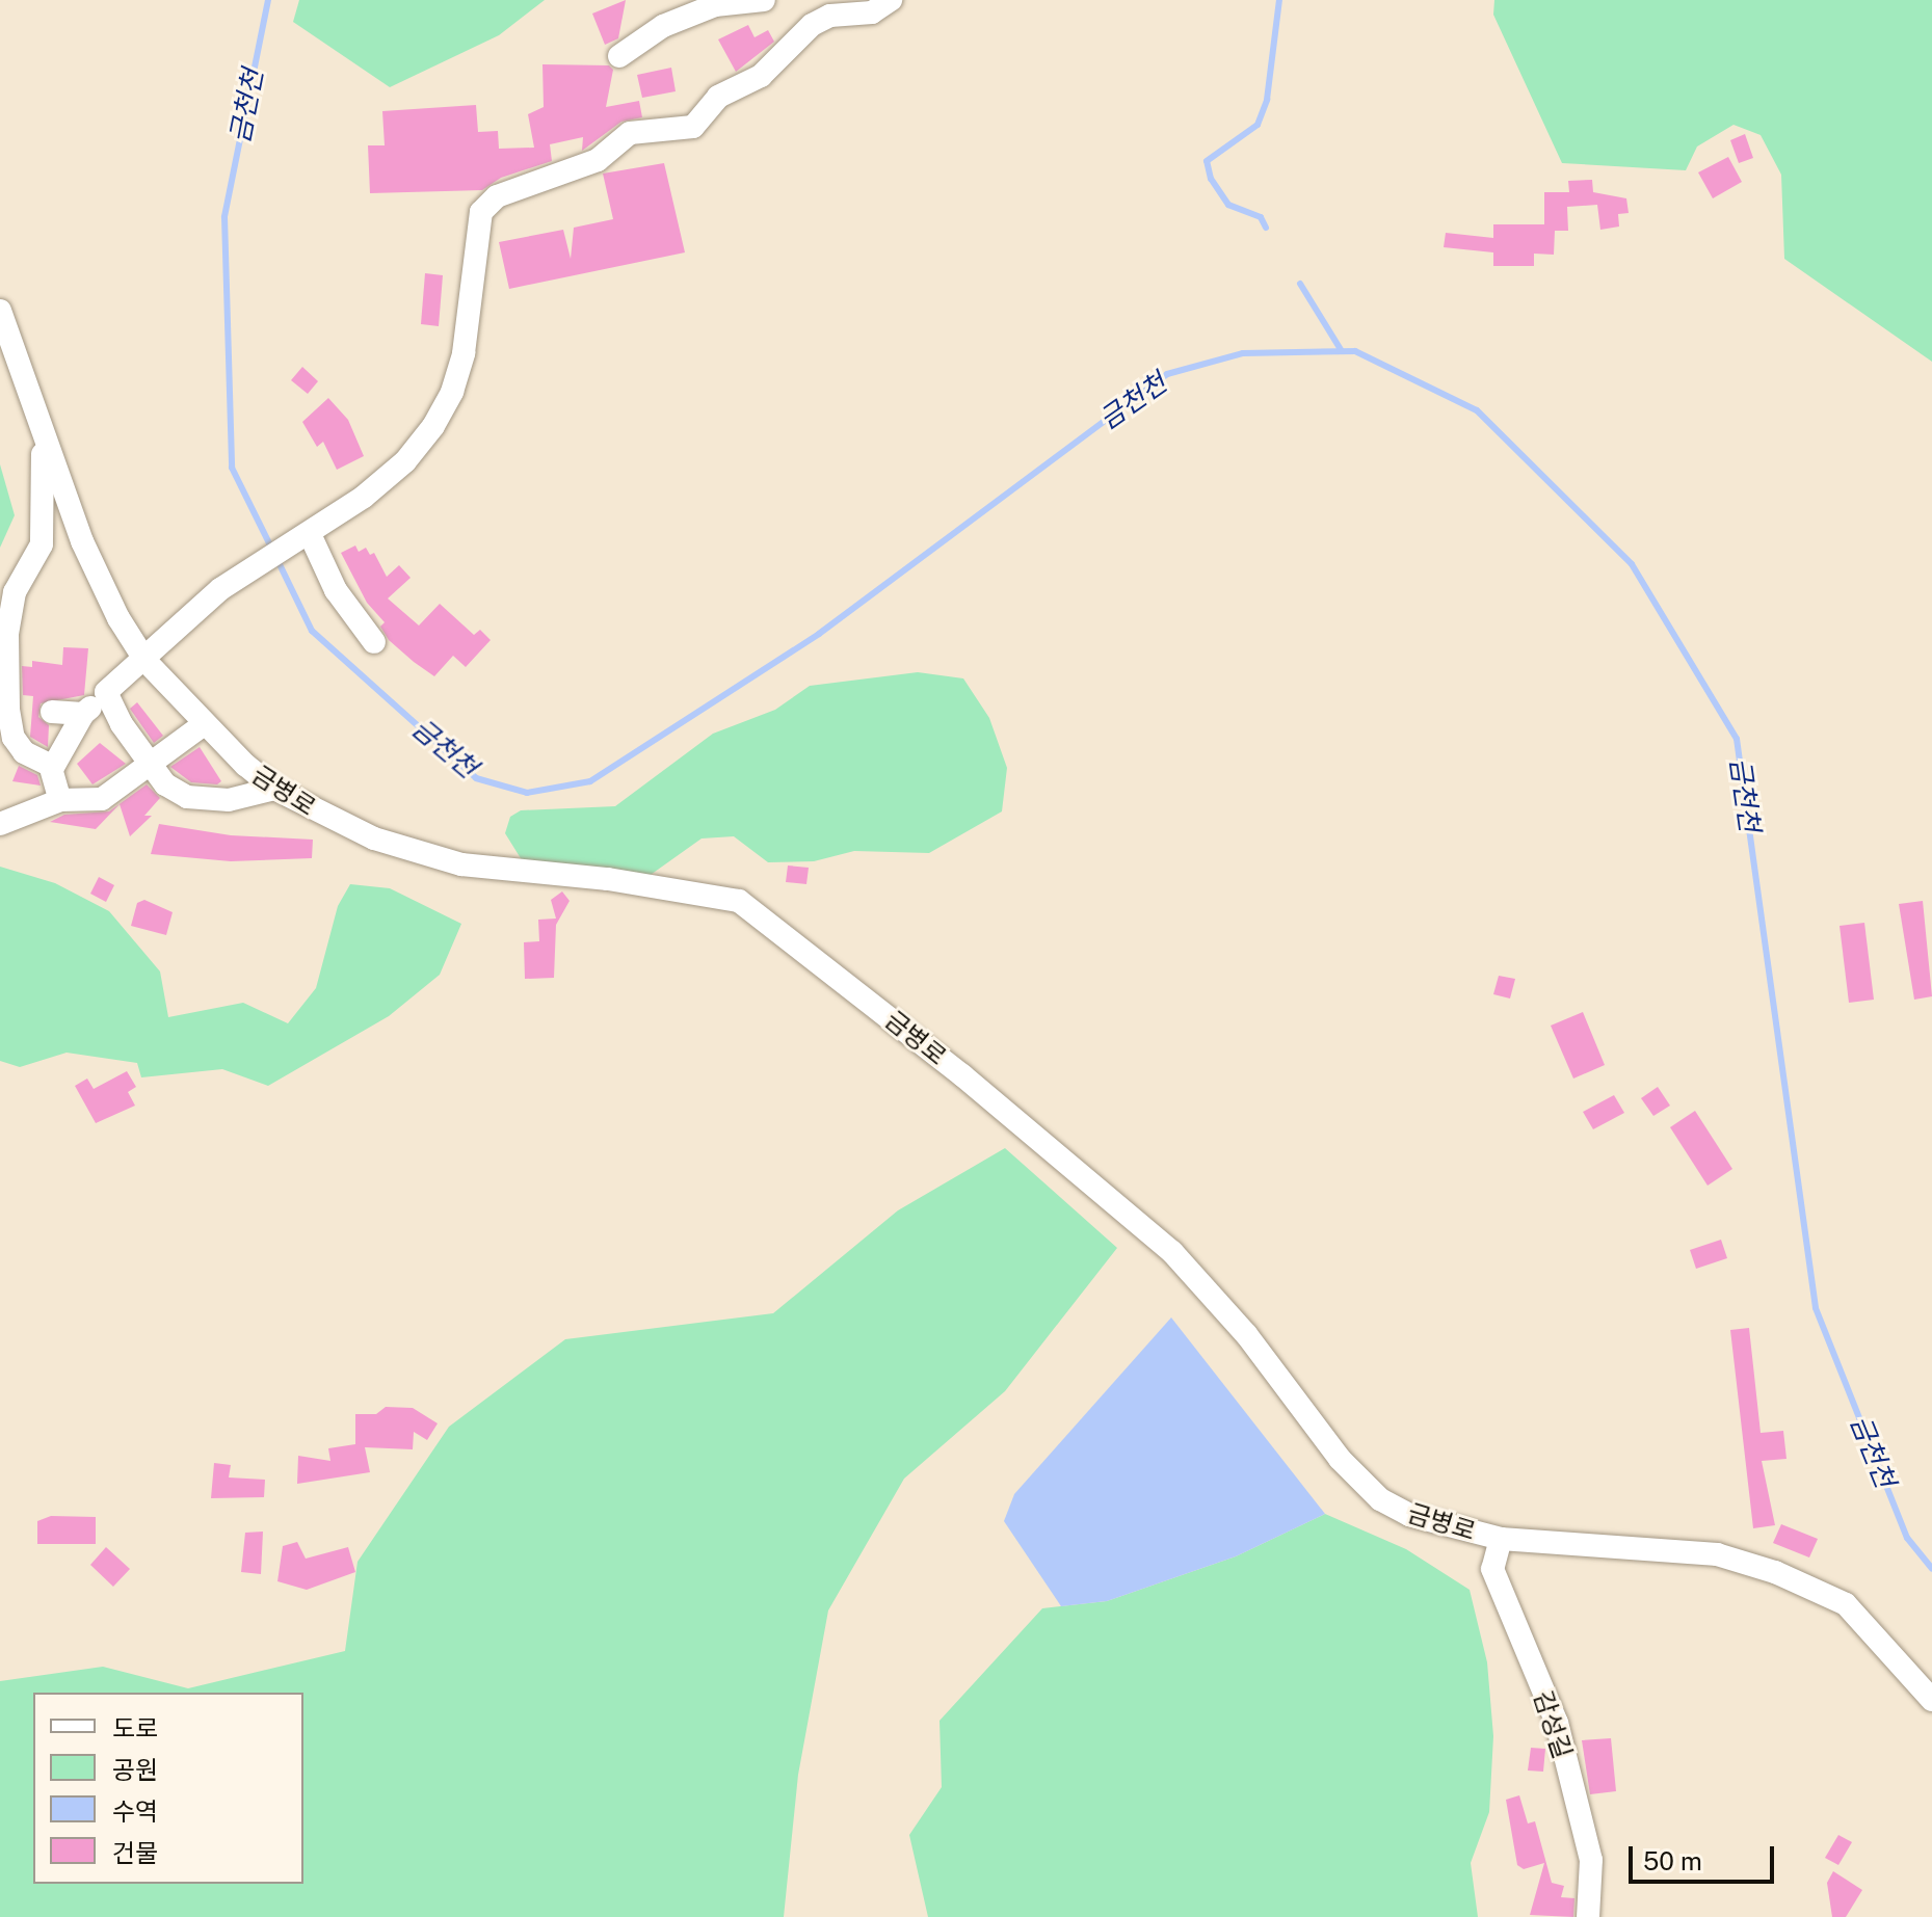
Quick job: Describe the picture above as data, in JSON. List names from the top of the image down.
{
  "streets": {
    "street": ["금병로", "감성길"]
  },
  "crossings": [
    ["금병로", "감성길"]
  ],
  "water": ["금천천"],
  "legend": [
    "도로",
    "공원",
    "수역",
    "건물"
  ],
  "scale_bar": "50 m"
}
